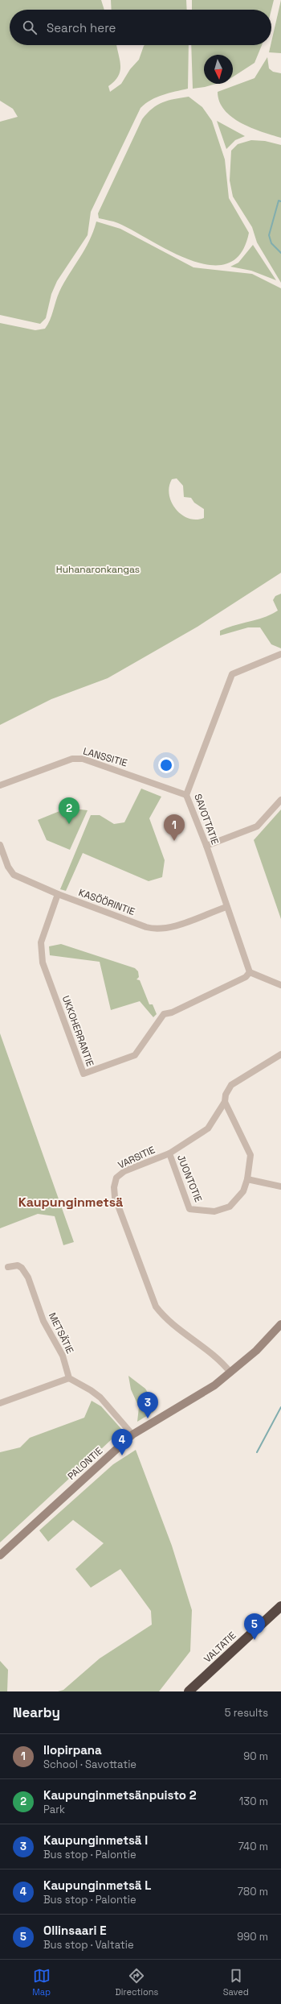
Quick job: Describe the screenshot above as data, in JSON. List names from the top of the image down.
{
  "streets": {
    "highway": ["VALTATIE"],
    "street": [
      "LANSSITIE",
      "SAVOTTATIE",
      "KASÖÖRINTIE",
      "UKKOHERRANTIE",
      "VARSITIE",
      "JUONTOTIE",
      "METSÄTIE",
      "PALONTIE"
    ]
  },
  "crossings": [
    ["LANSSITIE", "SAVOTTATIE"],
    ["SAVOTTATIE", "KASÖÖRINTIE"],
    ["SAVOTTATIE", "UKKOHERRANTIE"],
    ["KASÖÖRINTIE", "UKKOHERRANTIE"],
    ["VARSITIE", "JUONTOTIE"],
    ["VARSITIE", "PALONTIE"]
  ],
  "districts": ["Kaupunginmetsä"],
  "parks": ["Huhanaronkangas"],
  "north": "bottom",
  "page": {
    "search": "Search here",
    "pins": [
      "2",
      "1",
      "3",
      "4",
      "5"
    ],
    "heading": ["Nearby", "5 results"],
    "list": [
      {
        "mark": "1",
        "name": "Ilopirpana",
        "note": "School · Savottatie",
        "value": "90 m"
      },
      {
        "mark": "2",
        "name": "Kaupunginmetsänpuisto 2",
        "note": "Park",
        "value": "130 m"
      },
      {
        "mark": "3",
        "name": "Kaupunginmetsä I",
        "note": "Bus stop · Palontie",
        "value": "740 m"
      },
      {
        "mark": "4",
        "name": "Kaupunginmetsä L",
        "note": "Bus stop · Palontie",
        "value": "780 m"
      },
      {
        "mark": "5",
        "name": "Ollinsaari E",
        "note": "Bus stop · Valtatie",
        "value": "990 m"
      }
    ],
    "nav": ["Map", "Directions", "Saved"]
  }
}
